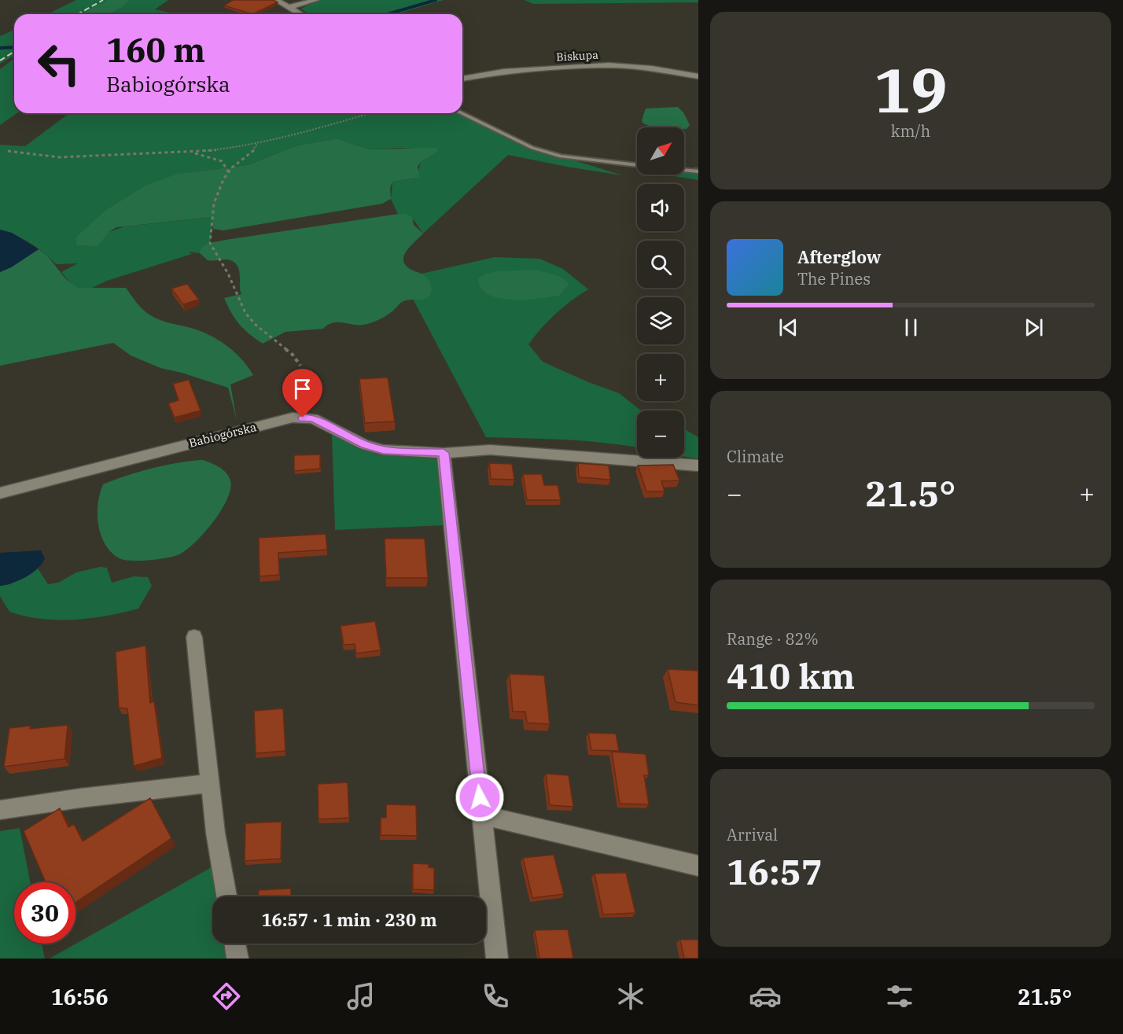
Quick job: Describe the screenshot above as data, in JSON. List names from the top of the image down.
{
  "streets": {
    "street": ["Biskupa", "Babiogórska"]
  },
  "north": "top right",
  "page": {
    "tile": [
      ["19", "km/h"],
      "Climate",
      ["Range · 82%", "410 km"],
      ["Arrival", "16:57"]
    ],
    "turn": ["160 m", "Babiogórska"],
    "map_buttons": ["+", "−"],
    "song": ["Afterglow", "The Pines"],
    "heat": ["−", "21.5°", "+"],
    "limit": "30",
    "trip": "16:57 · 1 min · 230 m",
    "tabs": ["16:56", "21.5°"]
  }
}
